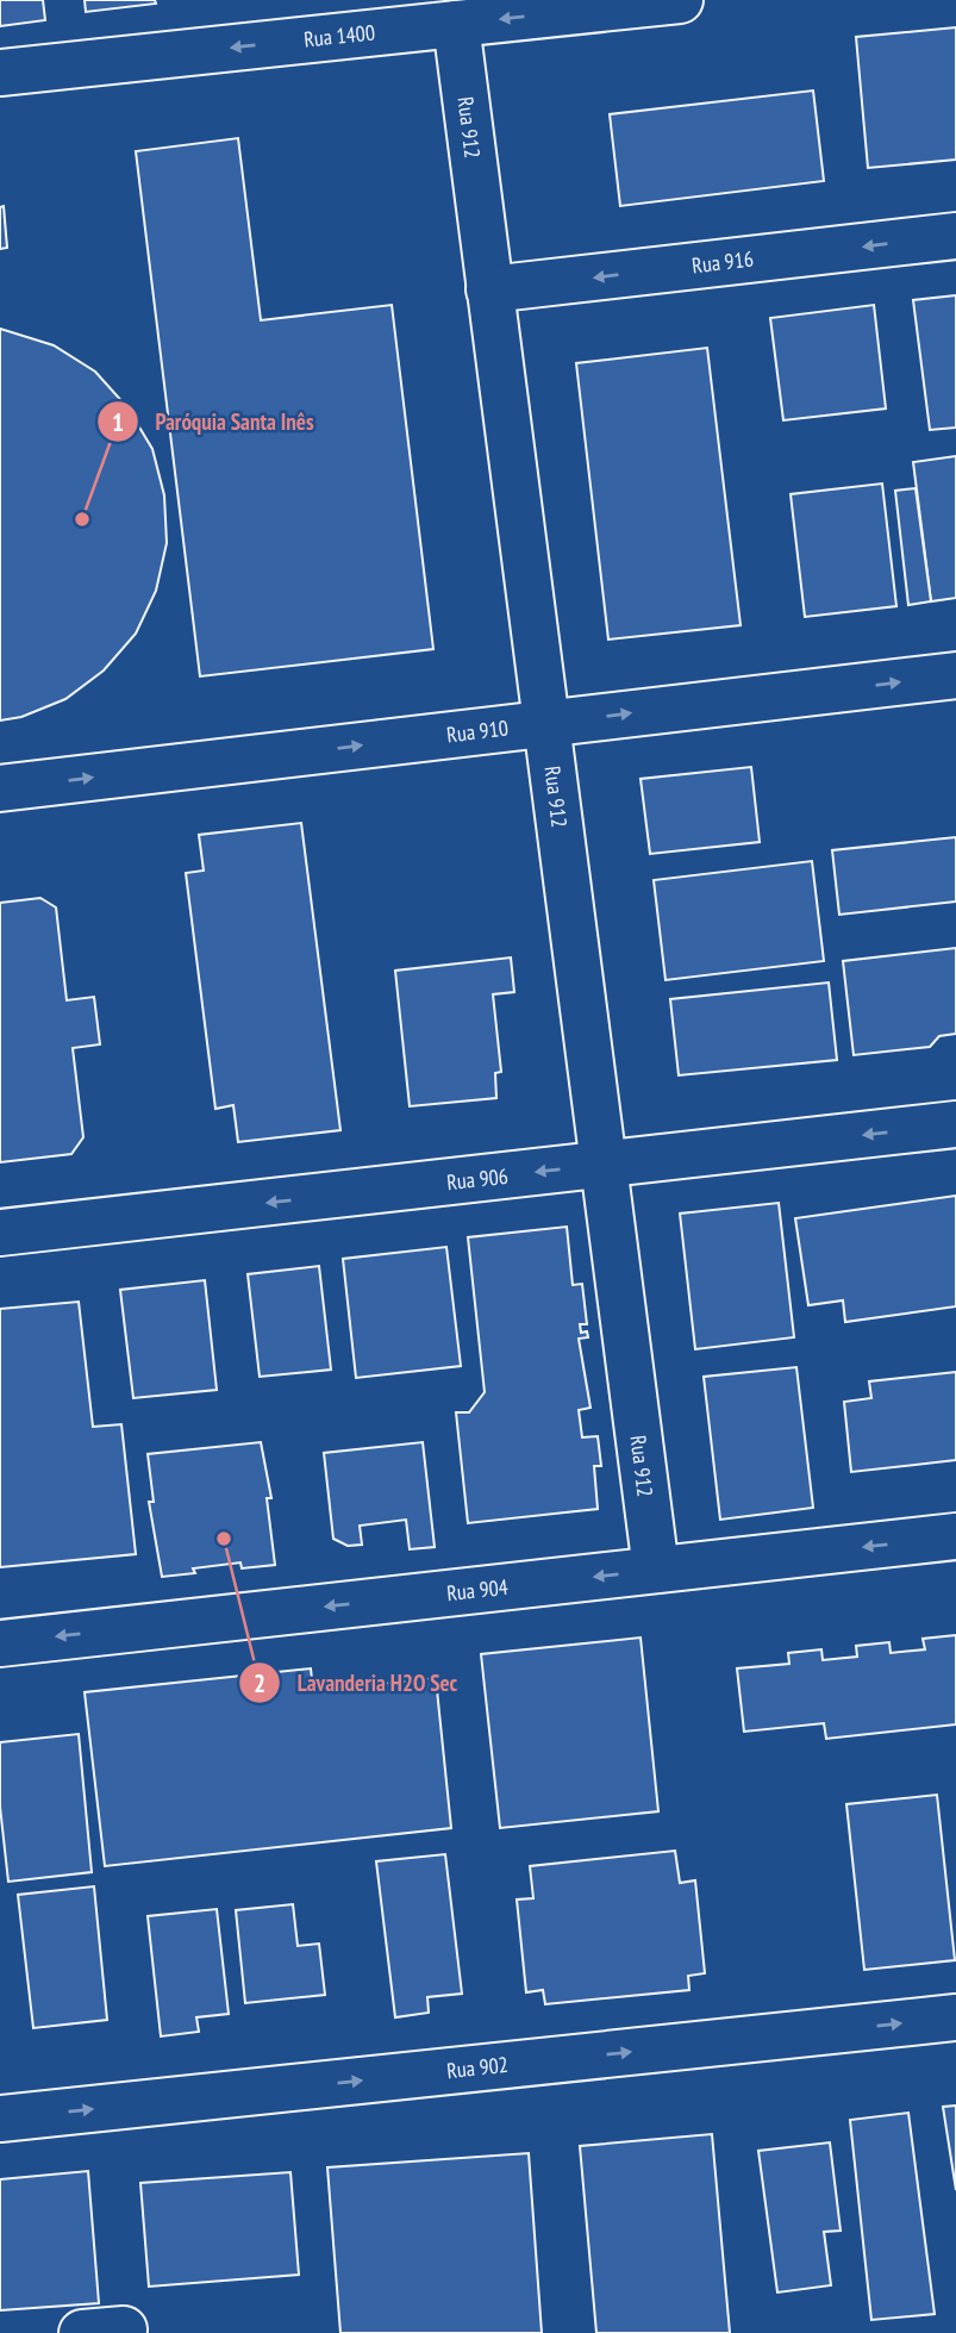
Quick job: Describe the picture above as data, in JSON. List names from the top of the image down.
{
  "streets": {
    "street": [
      "Rua 1400",
      "Rua 912",
      "Rua 916",
      "Rua 910",
      "Rua 906",
      "Rua 904",
      "Rua 902"
    ]
  },
  "crossings": [
    ["Rua 1400", "Rua 912"],
    ["Rua 912", "Rua 916"],
    ["Rua 912", "Rua 910"],
    ["Rua 912", "Rua 906"],
    ["Rua 912", "Rua 904"]
  ],
  "one_way": [
    "Rua 1400",
    "Rua 916",
    "Rua 910",
    "Rua 906",
    "Rua 904",
    "Rua 902"
  ],
  "places": ["Paróquia Santa Inês", "Lavanderia H2O Sec"]
}
